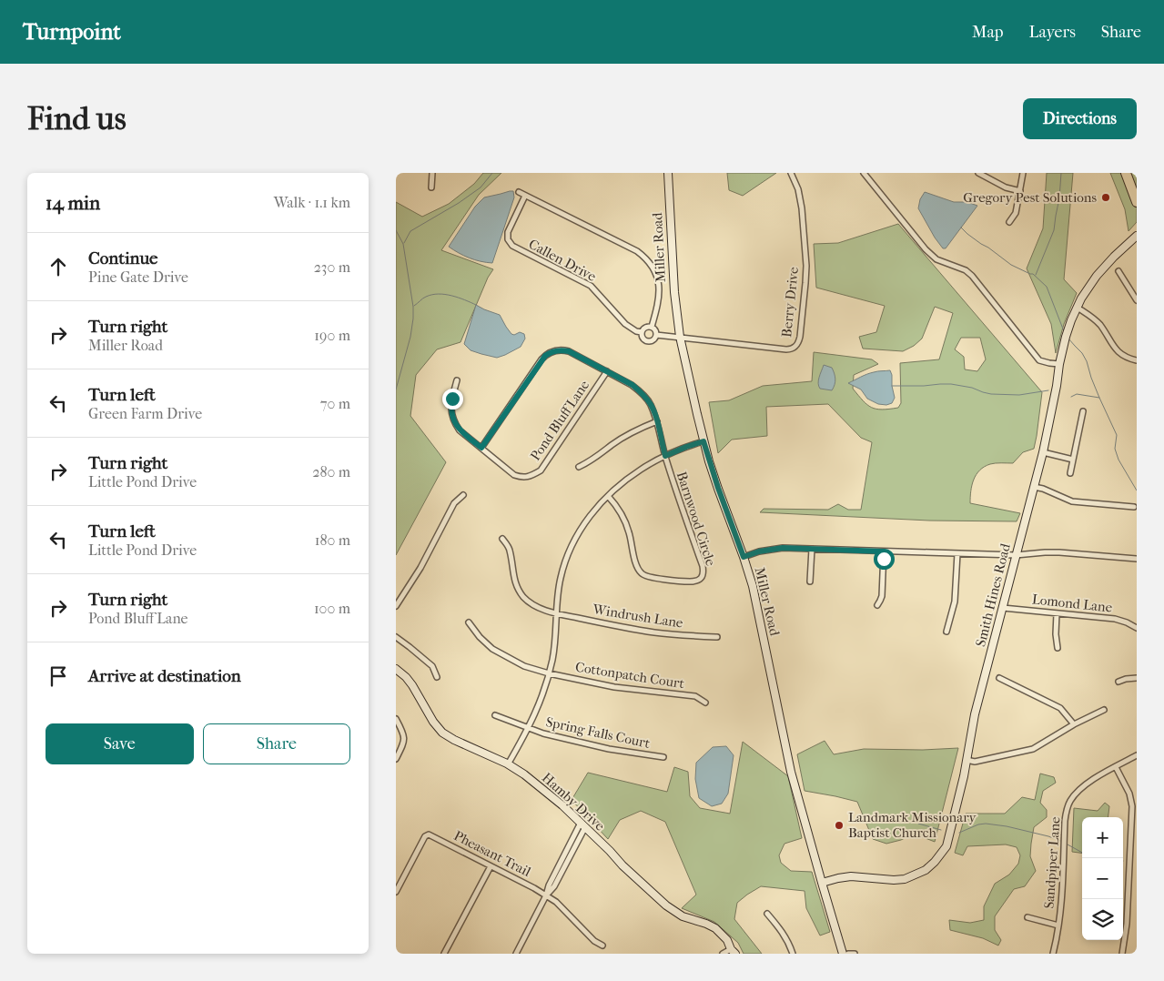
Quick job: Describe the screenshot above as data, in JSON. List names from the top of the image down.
{
  "streets": {
    "street": [
      "Miller Road",
      "Callen Drive",
      "Berry Drive",
      "Pond Bluff Lane",
      "Barnwood Circle",
      "Smith Hines Road",
      "Lomond Lane",
      "Windrush Lane",
      "Cottonpatch Court",
      "Spring Falls Court",
      "Hamby Drive",
      "Pheasant Trail",
      "Sandpiper Lane"
    ]
  },
  "crossings": [
    ["Miller Road", "Berry Drive"],
    ["Miller Road", "Smith Hines Road"],
    ["Smith Hines Road", "Lomond Lane"]
  ],
  "places": ["Gregory Pest Solutions", "Landmark Missionary Baptist Church"],
  "page": {
    "header": "Turnpoint",
    "nav": ["Map", "Layers", "Share"],
    "buttons": [
      "Directions",
      ["Save", "Share"]
    ],
    "title": "Find us",
    "heading": ["14 min", "Walk · 1.1 km"],
    "list": [
      ["Continue", "Pine Gate Drive", "230 m"],
      ["Turn right", "Miller Road", "190 m"],
      ["Turn left", "Green Farm Drive", "70 m"],
      ["Turn right", "Little Pond Drive", "280 m"],
      ["Turn left", "Little Pond Drive", "180 m"],
      ["Turn right", "Pond Bluff Lane", "100 m"],
      "Arrive at destination"
    ],
    "map_buttons": ["+", "−"]
  }
}
